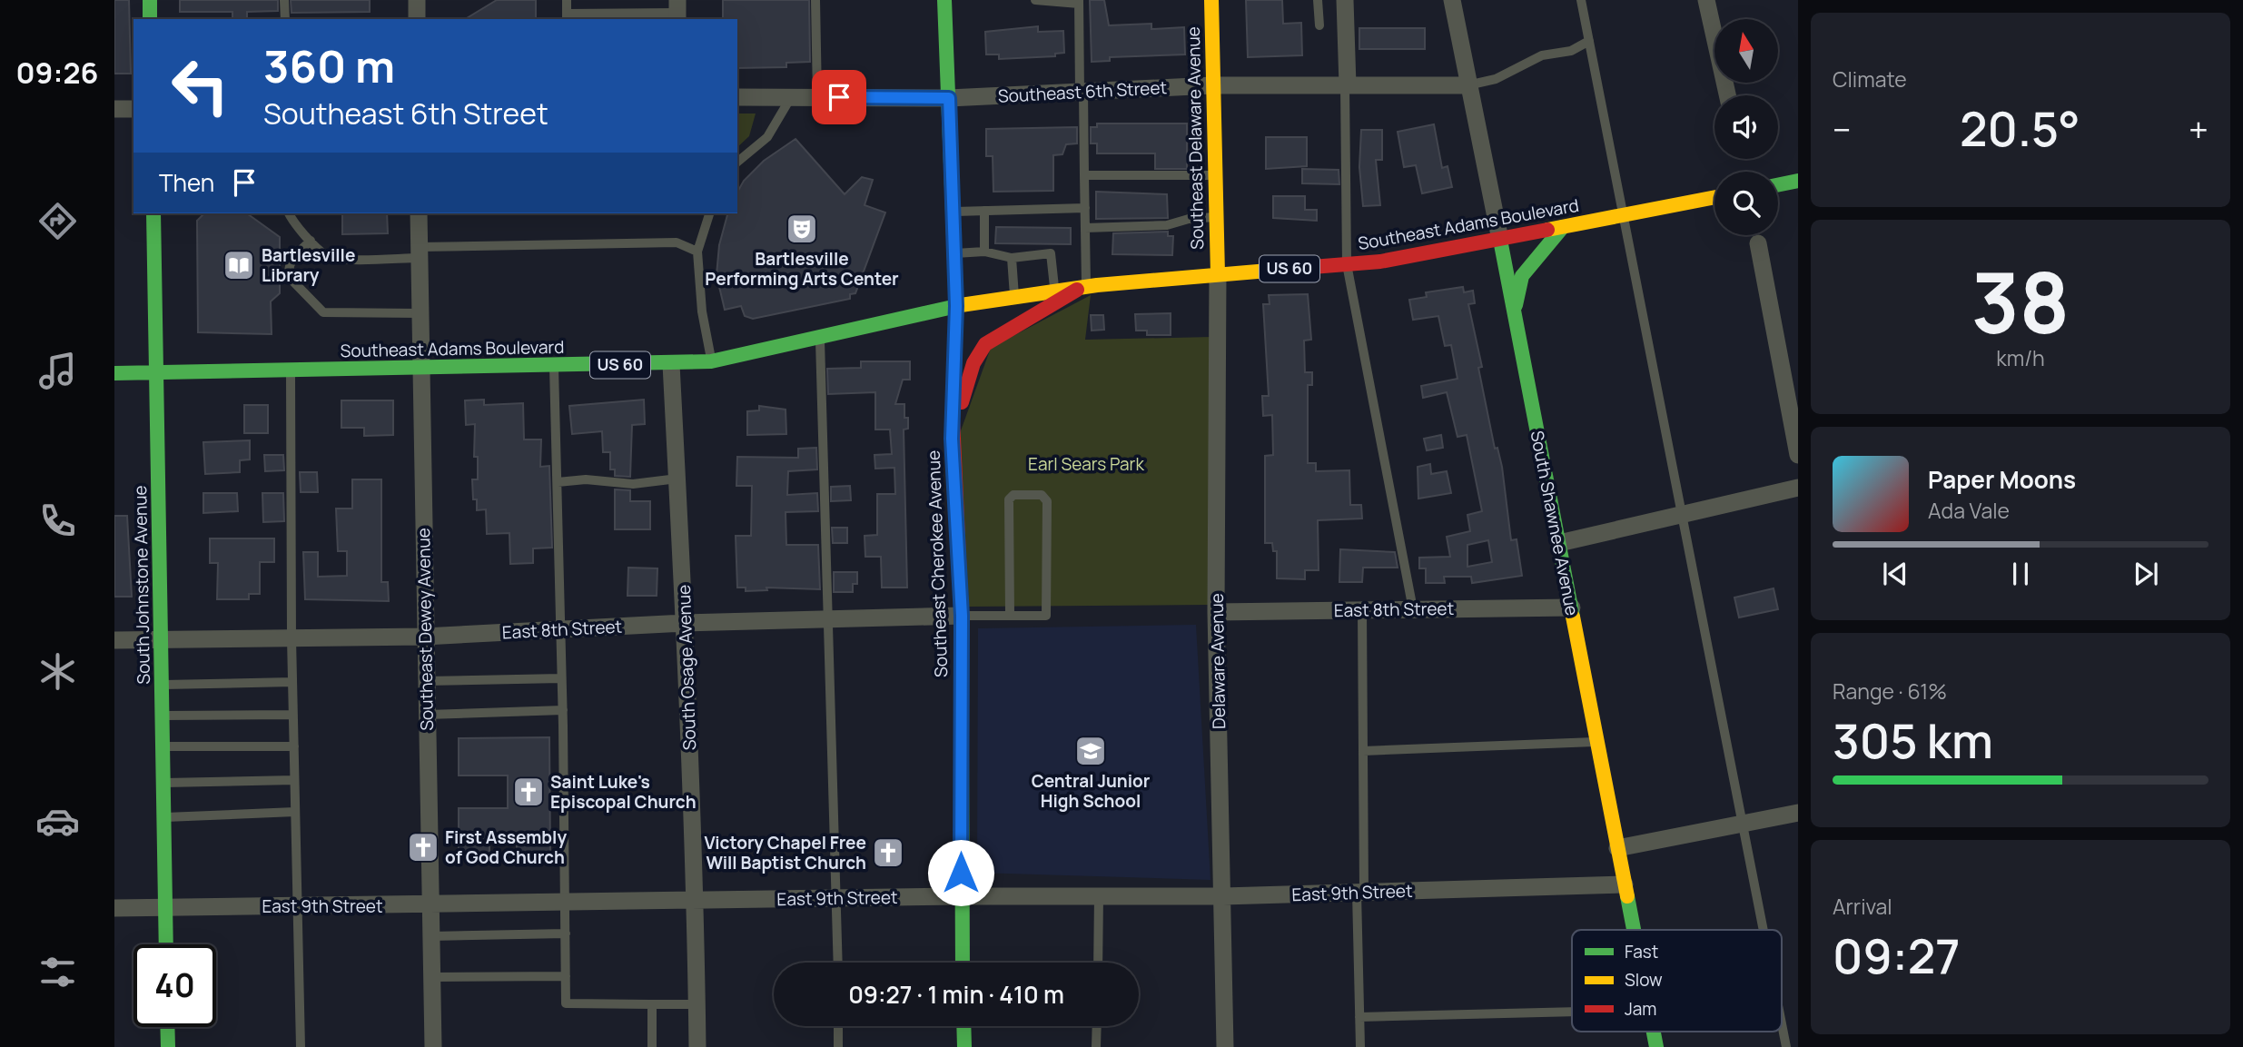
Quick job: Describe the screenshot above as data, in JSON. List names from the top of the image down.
{
  "streets": {
    "street": [
      "Southeast 6th Street",
      "Southeast Delaware Avenue",
      "Southeast Adams Boulevard",
      "US 60",
      "South Shawnee Avenue",
      "Southeast Cherokee Avenue",
      "South Johnstone Avenue",
      "East 8th Street",
      "Southeast Dewey Avenue",
      "Delaware Avenue",
      "South Osage Avenue",
      "East 9th Street"
    ]
  },
  "crossings": [
    ["Southeast 6th Street", "Southeast Delaware Avenue"],
    ["Southeast 6th Street", "South Shawnee Avenue"],
    ["Southeast 6th Street", "Southeast Cherokee Avenue"],
    ["Southeast Delaware Avenue", "Southeast Adams Boulevard"],
    ["Southeast Delaware Avenue", "Delaware Avenue"],
    ["Southeast Adams Boulevard", "US 60"],
    ["Southeast Adams Boulevard", "South Shawnee Avenue"],
    ["Southeast Adams Boulevard", "Southeast Cherokee Avenue"],
    ["Southeast Adams Boulevard", "South Johnstone Avenue"],
    ["Southeast Adams Boulevard", "Southeast Dewey Avenue"],
    ["Southeast Adams Boulevard", "Delaware Avenue"],
    ["Southeast Adams Boulevard", "South Osage Avenue"],
    ["US 60", "South Johnstone Avenue"],
    ["South Shawnee Avenue", "East 8th Street"],
    ["South Shawnee Avenue", "East 9th Street"],
    ["Southeast Cherokee Avenue", "East 8th Street"],
    ["Southeast Cherokee Avenue", "East 9th Street"],
    ["South Johnstone Avenue", "East 8th Street"],
    ["South Johnstone Avenue", "East 9th Street"],
    ["East 8th Street", "Southeast Dewey Avenue"],
    ["East 8th Street", "Delaware Avenue"],
    ["East 8th Street", "South Osage Avenue"],
    ["Southeast Dewey Avenue", "East 9th Street"],
    ["Delaware Avenue", "East 9th Street"],
    ["South Osage Avenue", "East 9th Street"]
  ],
  "parks": ["Earl Sears Park"],
  "places": {
    "theatre": ["Bartlesville Performing Arts Center"],
    "library": ["Bartlesville Library"],
    "school or university": ["Central Junior High School"],
    "church": ["Saint Luke's Episcopal Church", "First Assembly of God Church", "Victory Chapel Free Will Baptist Church"]
  },
  "legend": ["Fast", "Slow", "Jam"],
  "north": "top",
  "page": {
    "tabs": "09:26",
    "tile": [
      "Climate",
      ["38", "km/h"],
      ["Range · 61%", "305 km"],
      ["Arrival", "09:27"]
    ],
    "turn": ["360 m", "Southeast 6th Street"],
    "heat": ["−", "20.5°", "+"],
    "then": "Then",
    "song": ["Paper Moons", "Ada Vale"],
    "limit": "40",
    "trip": "09:27 · 1 min · 410 m"
  }
}
